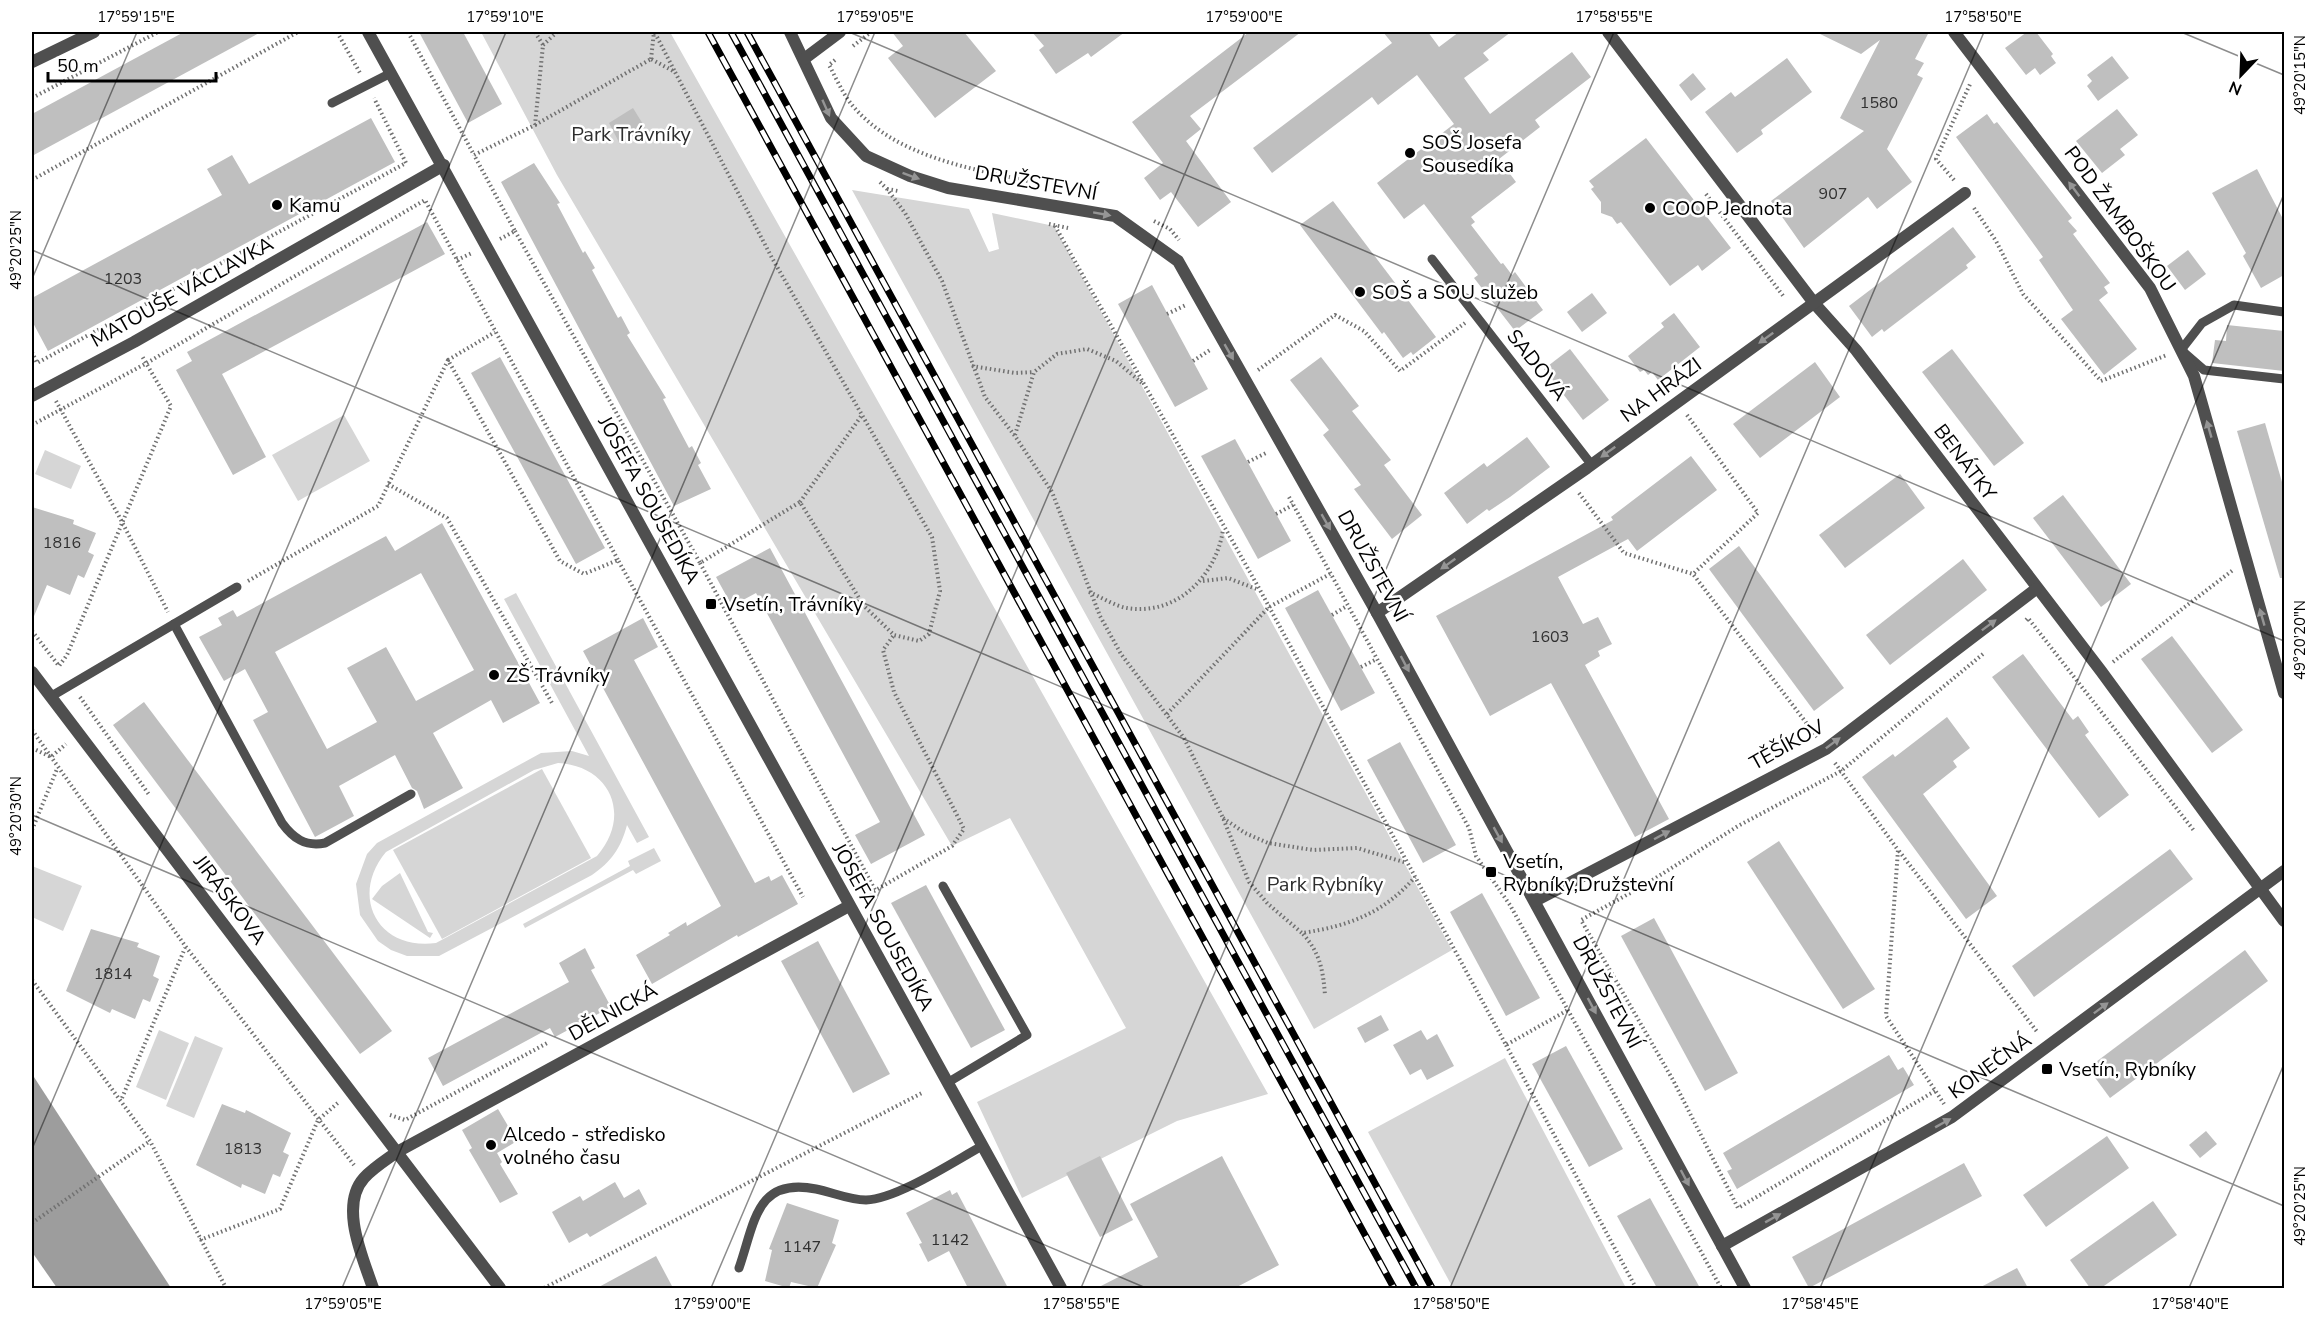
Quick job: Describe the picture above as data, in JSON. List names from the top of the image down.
{
  "streets": {
    "street": [
      "DRUŽSTEVNÍ",
      "POD ŽAMBOŠKOU",
      "MATOUŠE VÁCLAVKA",
      "NA HRÁZI",
      "BENÁTKY",
      "JOSEFA SOUSEDÍKA",
      "TĚŠÍKOV",
      "JIRÁSKOVA",
      "DĚLNICKÁ",
      "KONEČNÁ"
    ],
    "lane": ["SADOVÁ"]
  },
  "crossings": [
    ["DRUŽSTEVNÍ", "NA HRÁZI"],
    ["DRUŽSTEVNÍ", "TĚŠÍKOV"],
    ["DRUŽSTEVNÍ", "KONEČNÁ"],
    ["MATOUŠE VÁCLAVKA", "JOSEFA SOUSEDÍKA"],
    ["SADOVÁ", "NA HRÁZI"],
    ["NA HRÁZI", "BENÁTKY"],
    ["BENÁTKY", "TĚŠÍKOV"],
    ["BENÁTKY", "KONEČNÁ"],
    ["JOSEFA SOUSEDÍKA", "DĚLNICKÁ"],
    ["JIRÁSKOVA", "DĚLNICKÁ"]
  ],
  "one_way": [
    "DRUŽSTEVNÍ",
    "POD ŽAMBOŠKOU",
    "NA HRÁZI",
    "TĚŠÍKOV",
    "KONEČNÁ"
  ],
  "parks": ["Park Trávníky", "Park Rybníky"],
  "places": {
    "other": [
      "SOŠ Josefa Sousedíka",
      "Kamu",
      "COOP Jednota",
      "SOŠ a SOU služeb",
      "ZŠ Trávníky",
      "Alcedo - středisko volného času"
    ],
    "transit": ["Vsetín, Trávníky", "Vsetín, Rybníky,Družstevní", "Vsetín, Rybníky"]
  },
  "house_numbers": [
    "1580",
    "907",
    "1203",
    "1816",
    "1603",
    "1814",
    "1813",
    "1142",
    "1147"
  ],
  "scale_bar": "50 m",
  "north": "bottom left",
  "coordinates": [
    "17°59'15\"E",
    "17°59'10\"E",
    "17°59'05\"E",
    "17°59'00\"E",
    "17°58'55\"E",
    "17°58'50\"E",
    "49°20'15\"N",
    "49°20'25\"N",
    "49°20'20\"N",
    "49°20'30\"N",
    "17°58'45\"E",
    "17°58'40\"E"
  ]
}
